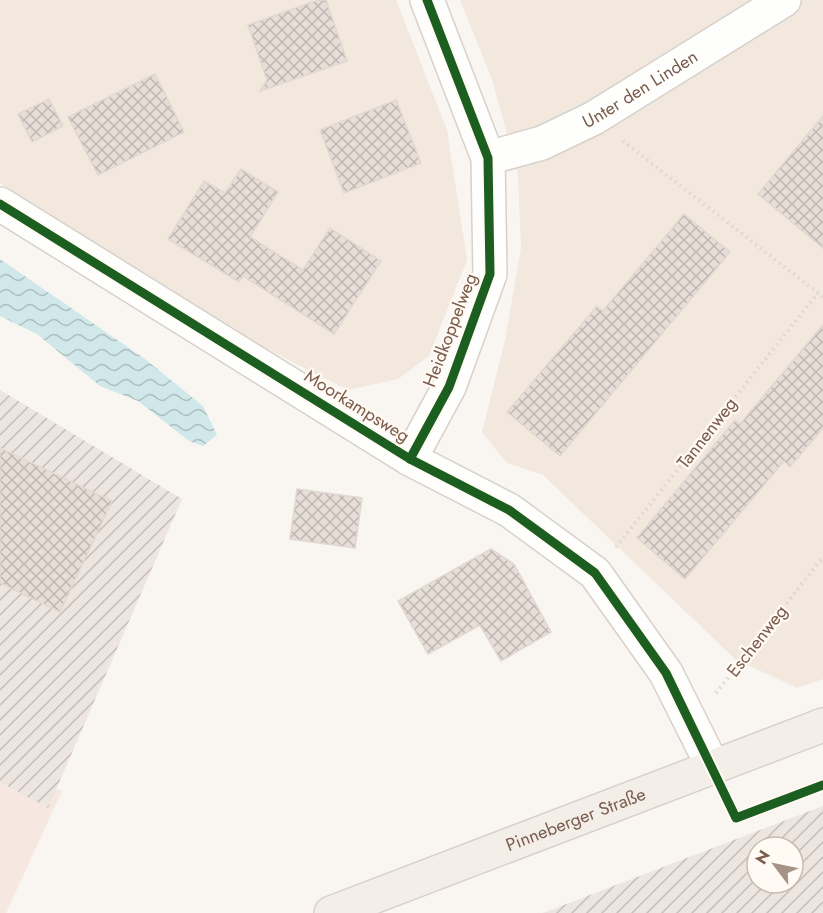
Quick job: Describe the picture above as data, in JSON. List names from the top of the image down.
{
  "streets": {
    "main road": ["Pinneberger Straße"],
    "street": ["Unter den Linden", "Heidkoppelweg", "Moorkampsweg"],
    "path": ["Tannenweg", "Eschenweg"]
  },
  "crossings": [
    ["Unter den Linden", "Heidkoppelweg"],
    ["Heidkoppelweg", "Moorkampsweg"],
    ["Moorkampsweg", "Tannenweg"],
    ["Moorkampsweg", "Eschenweg"],
    ["Moorkampsweg", "Pinneberger Straße"]
  ],
  "north": "top left"
}
